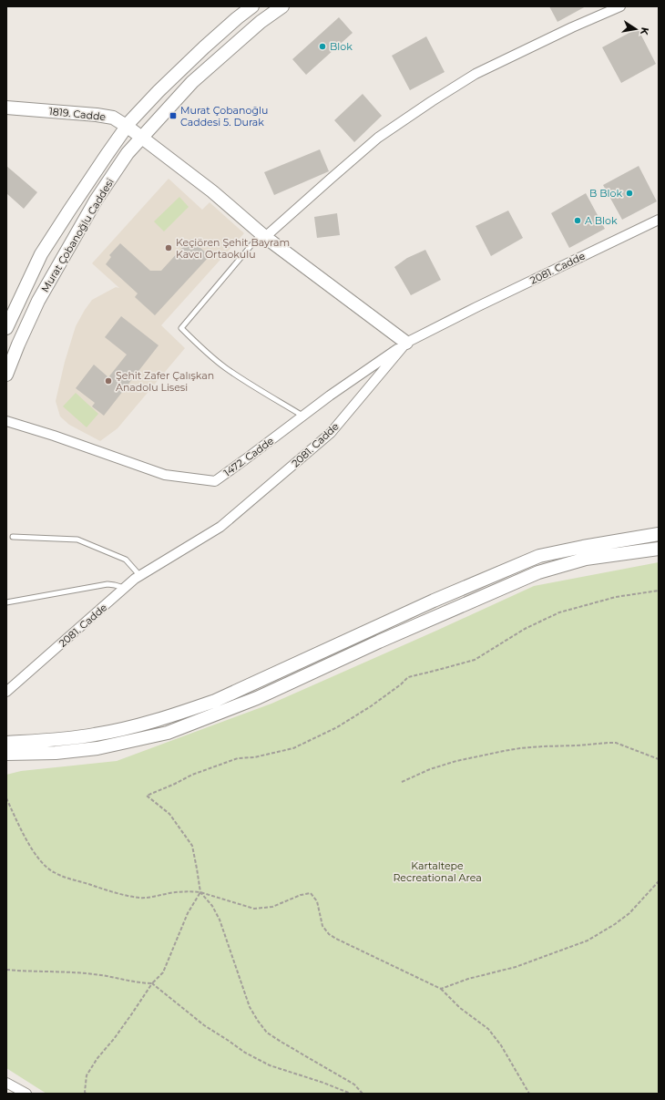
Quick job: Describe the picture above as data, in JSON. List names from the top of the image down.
{
  "streets": {
    "main road": ["1819. Cadde", "Murat Çobanoğlu Caddesi"],
    "street": ["2081. Cadde", "1472. Cadde"]
  },
  "crossings": [
    ["1819. Cadde", "Murat Çobanoğlu Caddesi"],
    ["1819. Cadde", "2081. Cadde"],
    ["1819. Cadde", "1472. Cadde"],
    ["2081. Cadde", "1472. Cadde"]
  ],
  "parks": ["Kartaltepe Recreational Area"],
  "places": {
    "other": [
      "Blok",
      "B Blok",
      "A Blok",
      "Keçiören Şehit Bayram Kavcı Ortaokulu",
      "Şehit Zafer Çalışkan Anadolu Lisesi"
    ],
    "transit": ["Murat Çobanoğlu Caddesi 5. Durak"]
  },
  "north": "right"
}
